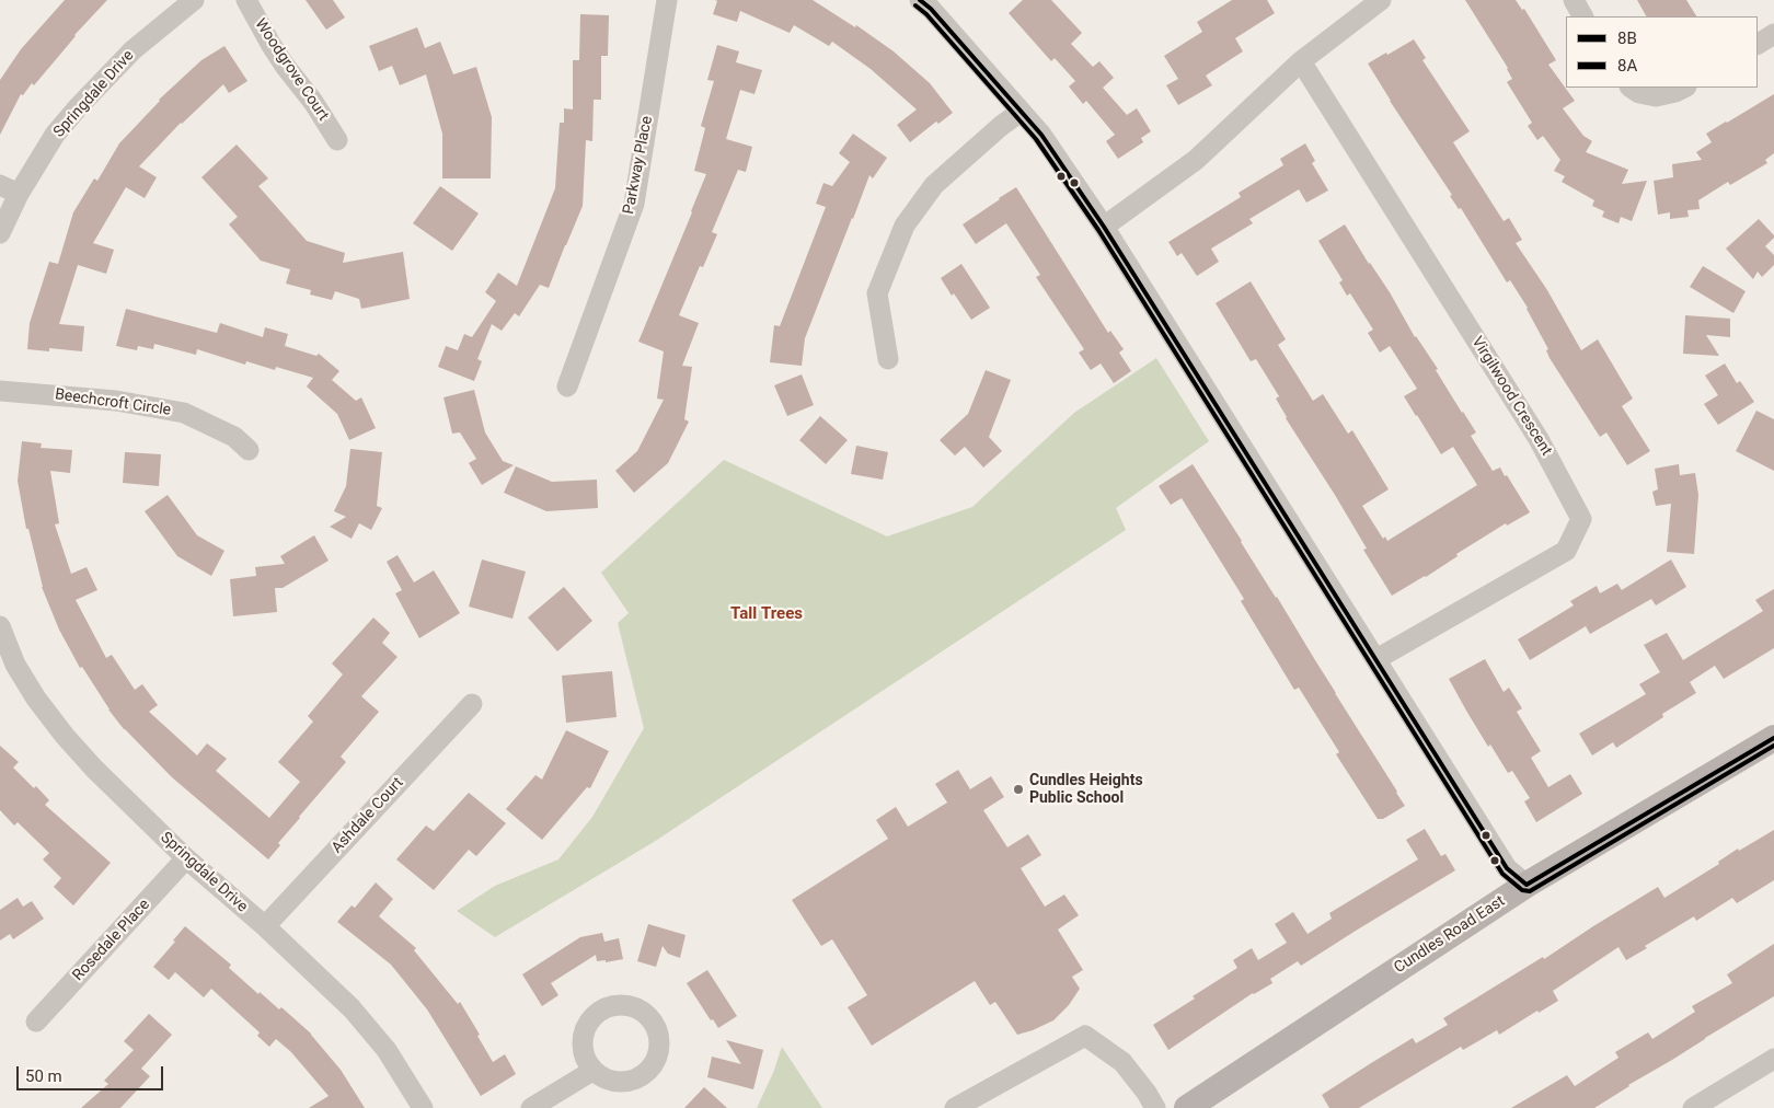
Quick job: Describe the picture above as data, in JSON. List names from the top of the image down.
{
  "streets": {
    "main road": ["Cundles Road East"],
    "street": [
      "Woodgrove Court",
      "Springdale Drive",
      "Parkway Place",
      "Virgilwood Crescent",
      "Beechcroft Circle",
      "Ashdale Court",
      "Rosedale Place"
    ]
  },
  "crossings": [
    ["Springdale Drive", "Ashdale Court"],
    ["Springdale Drive", "Rosedale Place"]
  ],
  "districts": ["Tall Trees"],
  "places": ["Cundles Heights Public School"],
  "lines": ["transit line 8B", "transit line 8A"],
  "legend": ["8B", "8A"],
  "scale_bar": "50 m"
}
